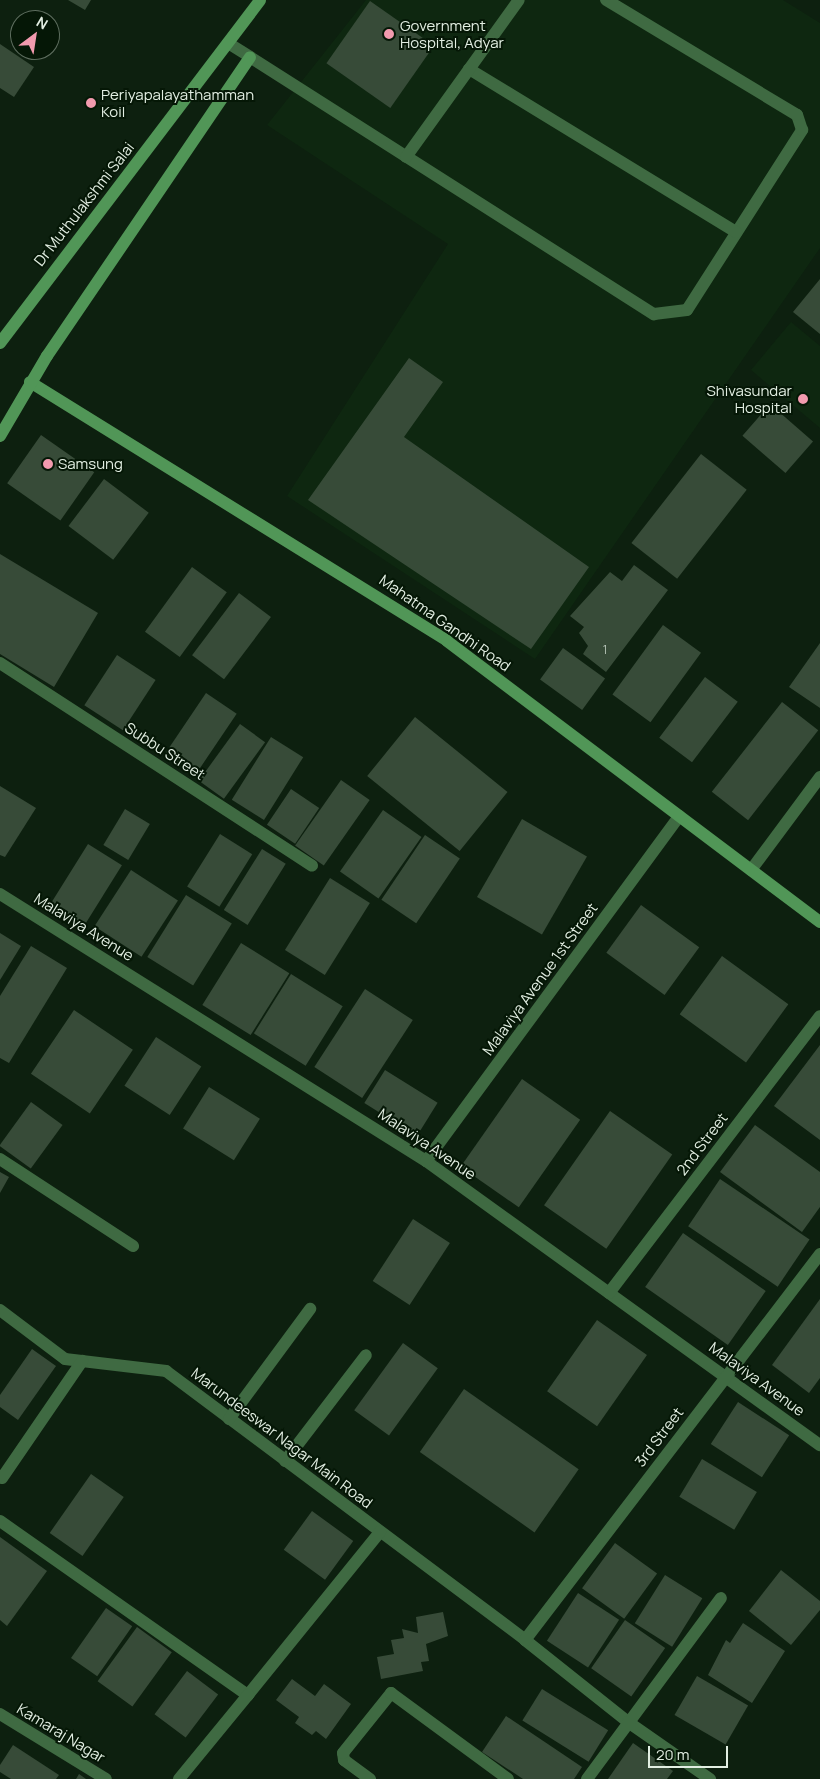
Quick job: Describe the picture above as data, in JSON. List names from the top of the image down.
{
  "streets": {
    "main road": ["Dr Muthulakshmi Salai", "Mahatma Gandhi Road"],
    "street": [
      "Subbu Street",
      "Malaviya Avenue",
      "Malaviya Avenue 1st Street",
      "2nd Street",
      "3rd Street",
      "Marundeeswar Nagar Main Road",
      "Kamaraj Nagar"
    ]
  },
  "crossings": [
    ["Mahatma Gandhi Road", "Malaviya Avenue 1st Street"],
    ["Malaviya Avenue", "Malaviya Avenue 1st Street"],
    ["Malaviya Avenue", "2nd Street"],
    ["Malaviya Avenue", "3rd Street"],
    ["3rd Street", "Marundeeswar Nagar Main Road"]
  ],
  "places": [
    "Government Hospital, Adyar",
    "Periyapalayathamman Koil",
    "Shivasundar Hospital",
    "Samsung"
  ],
  "house_numbers": ["1"],
  "scale_bar": "20 m",
  "north": "top right"
}
